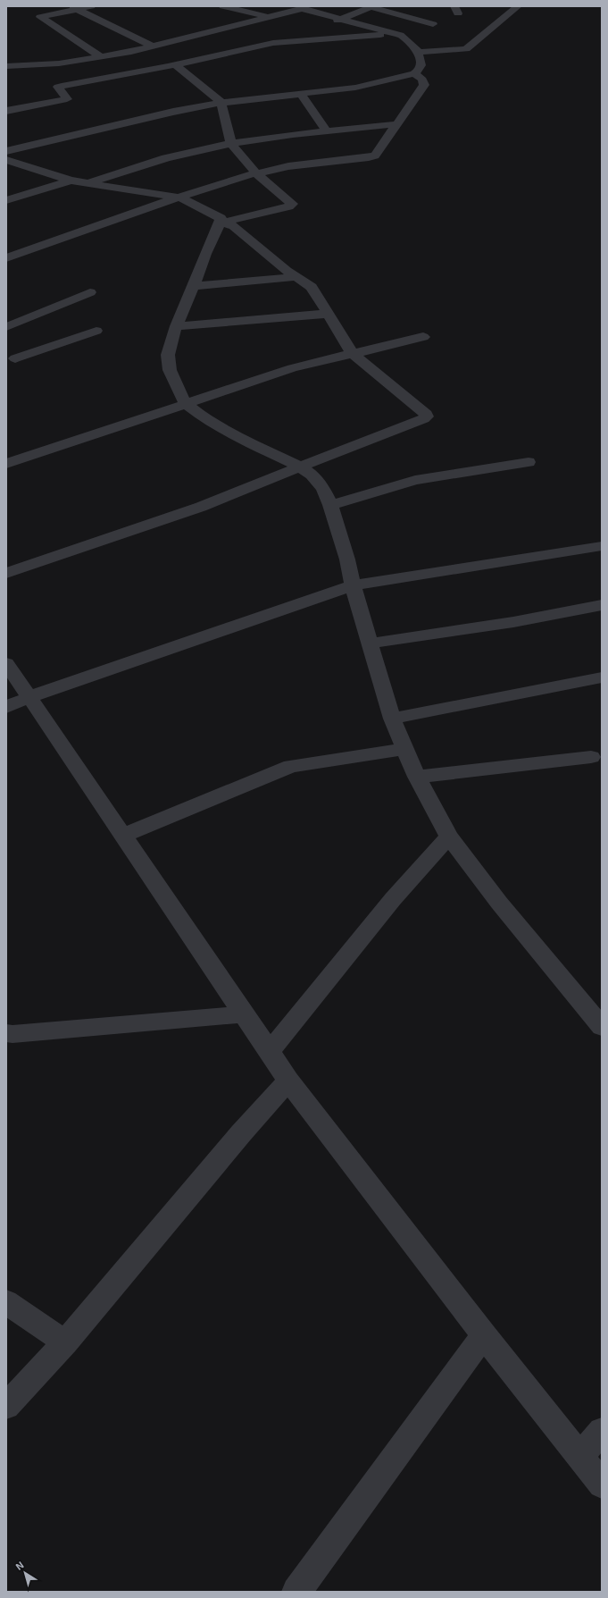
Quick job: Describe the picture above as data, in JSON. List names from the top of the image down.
{
  "north": "top left"
}
